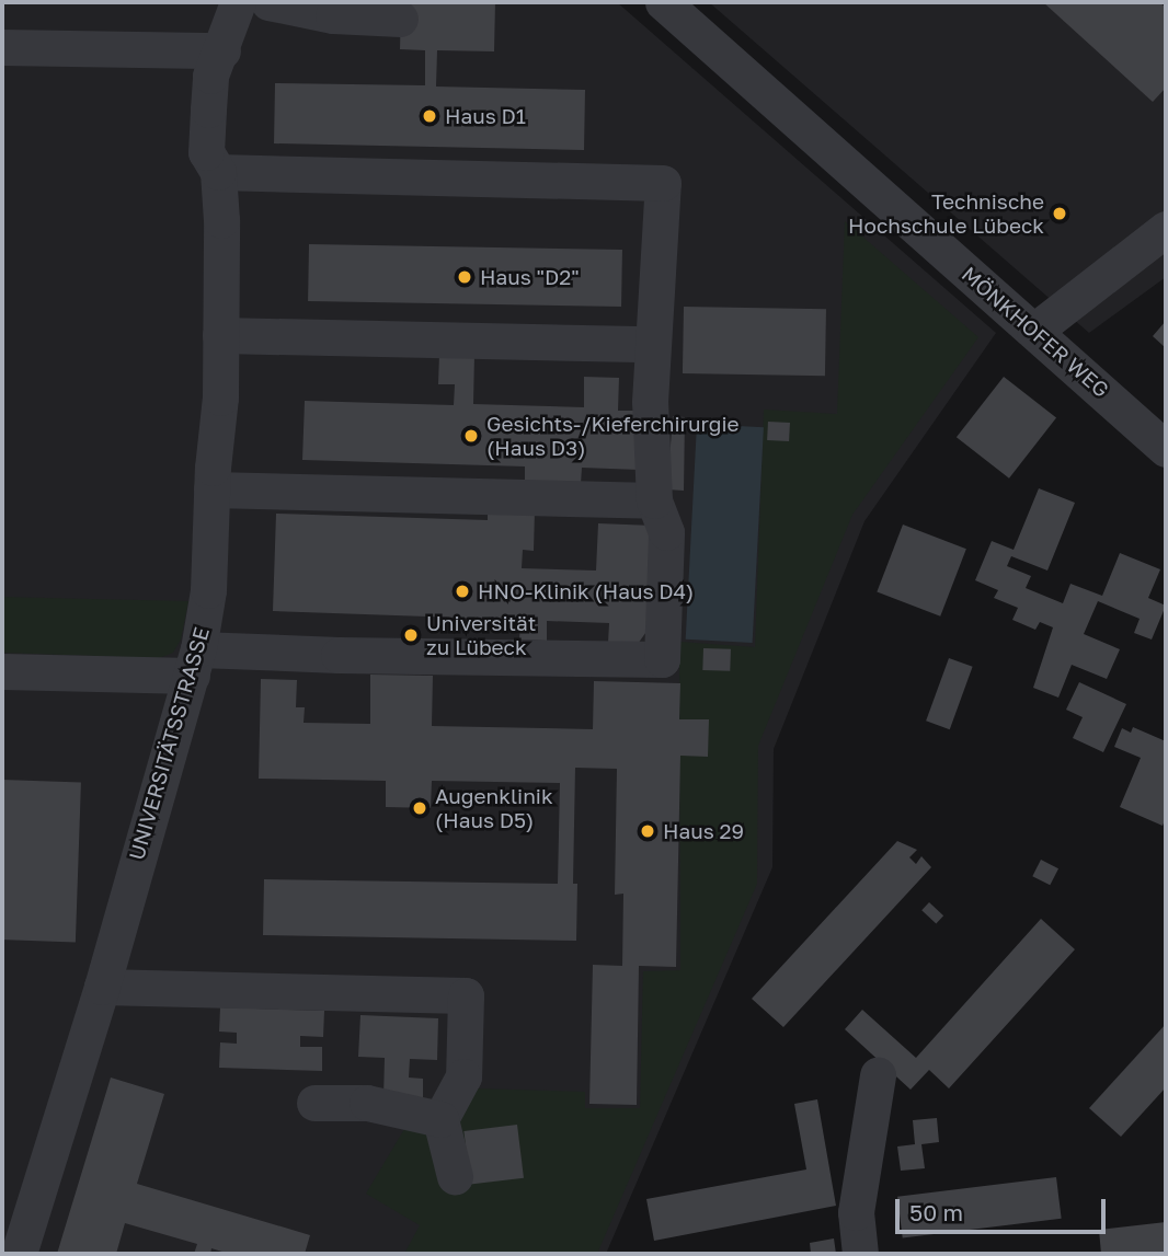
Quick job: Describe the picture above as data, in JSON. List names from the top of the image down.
{
  "streets": {
    "street": ["MÖNKHOFER WEG", "UNIVERSITÄTSSTRASSE"]
  },
  "places": [
    "Haus D1",
    "Technische Hochschule Lübeck",
    "Haus \"D2\"",
    "Gesichts-/Kieferchirurgie (Haus D3)",
    "HNO-Klinik (Haus D4)",
    "Universität zu Lübeck",
    "Augenklinik (Haus D5)",
    "Haus 29"
  ],
  "scale_bar": "50 m"
}
